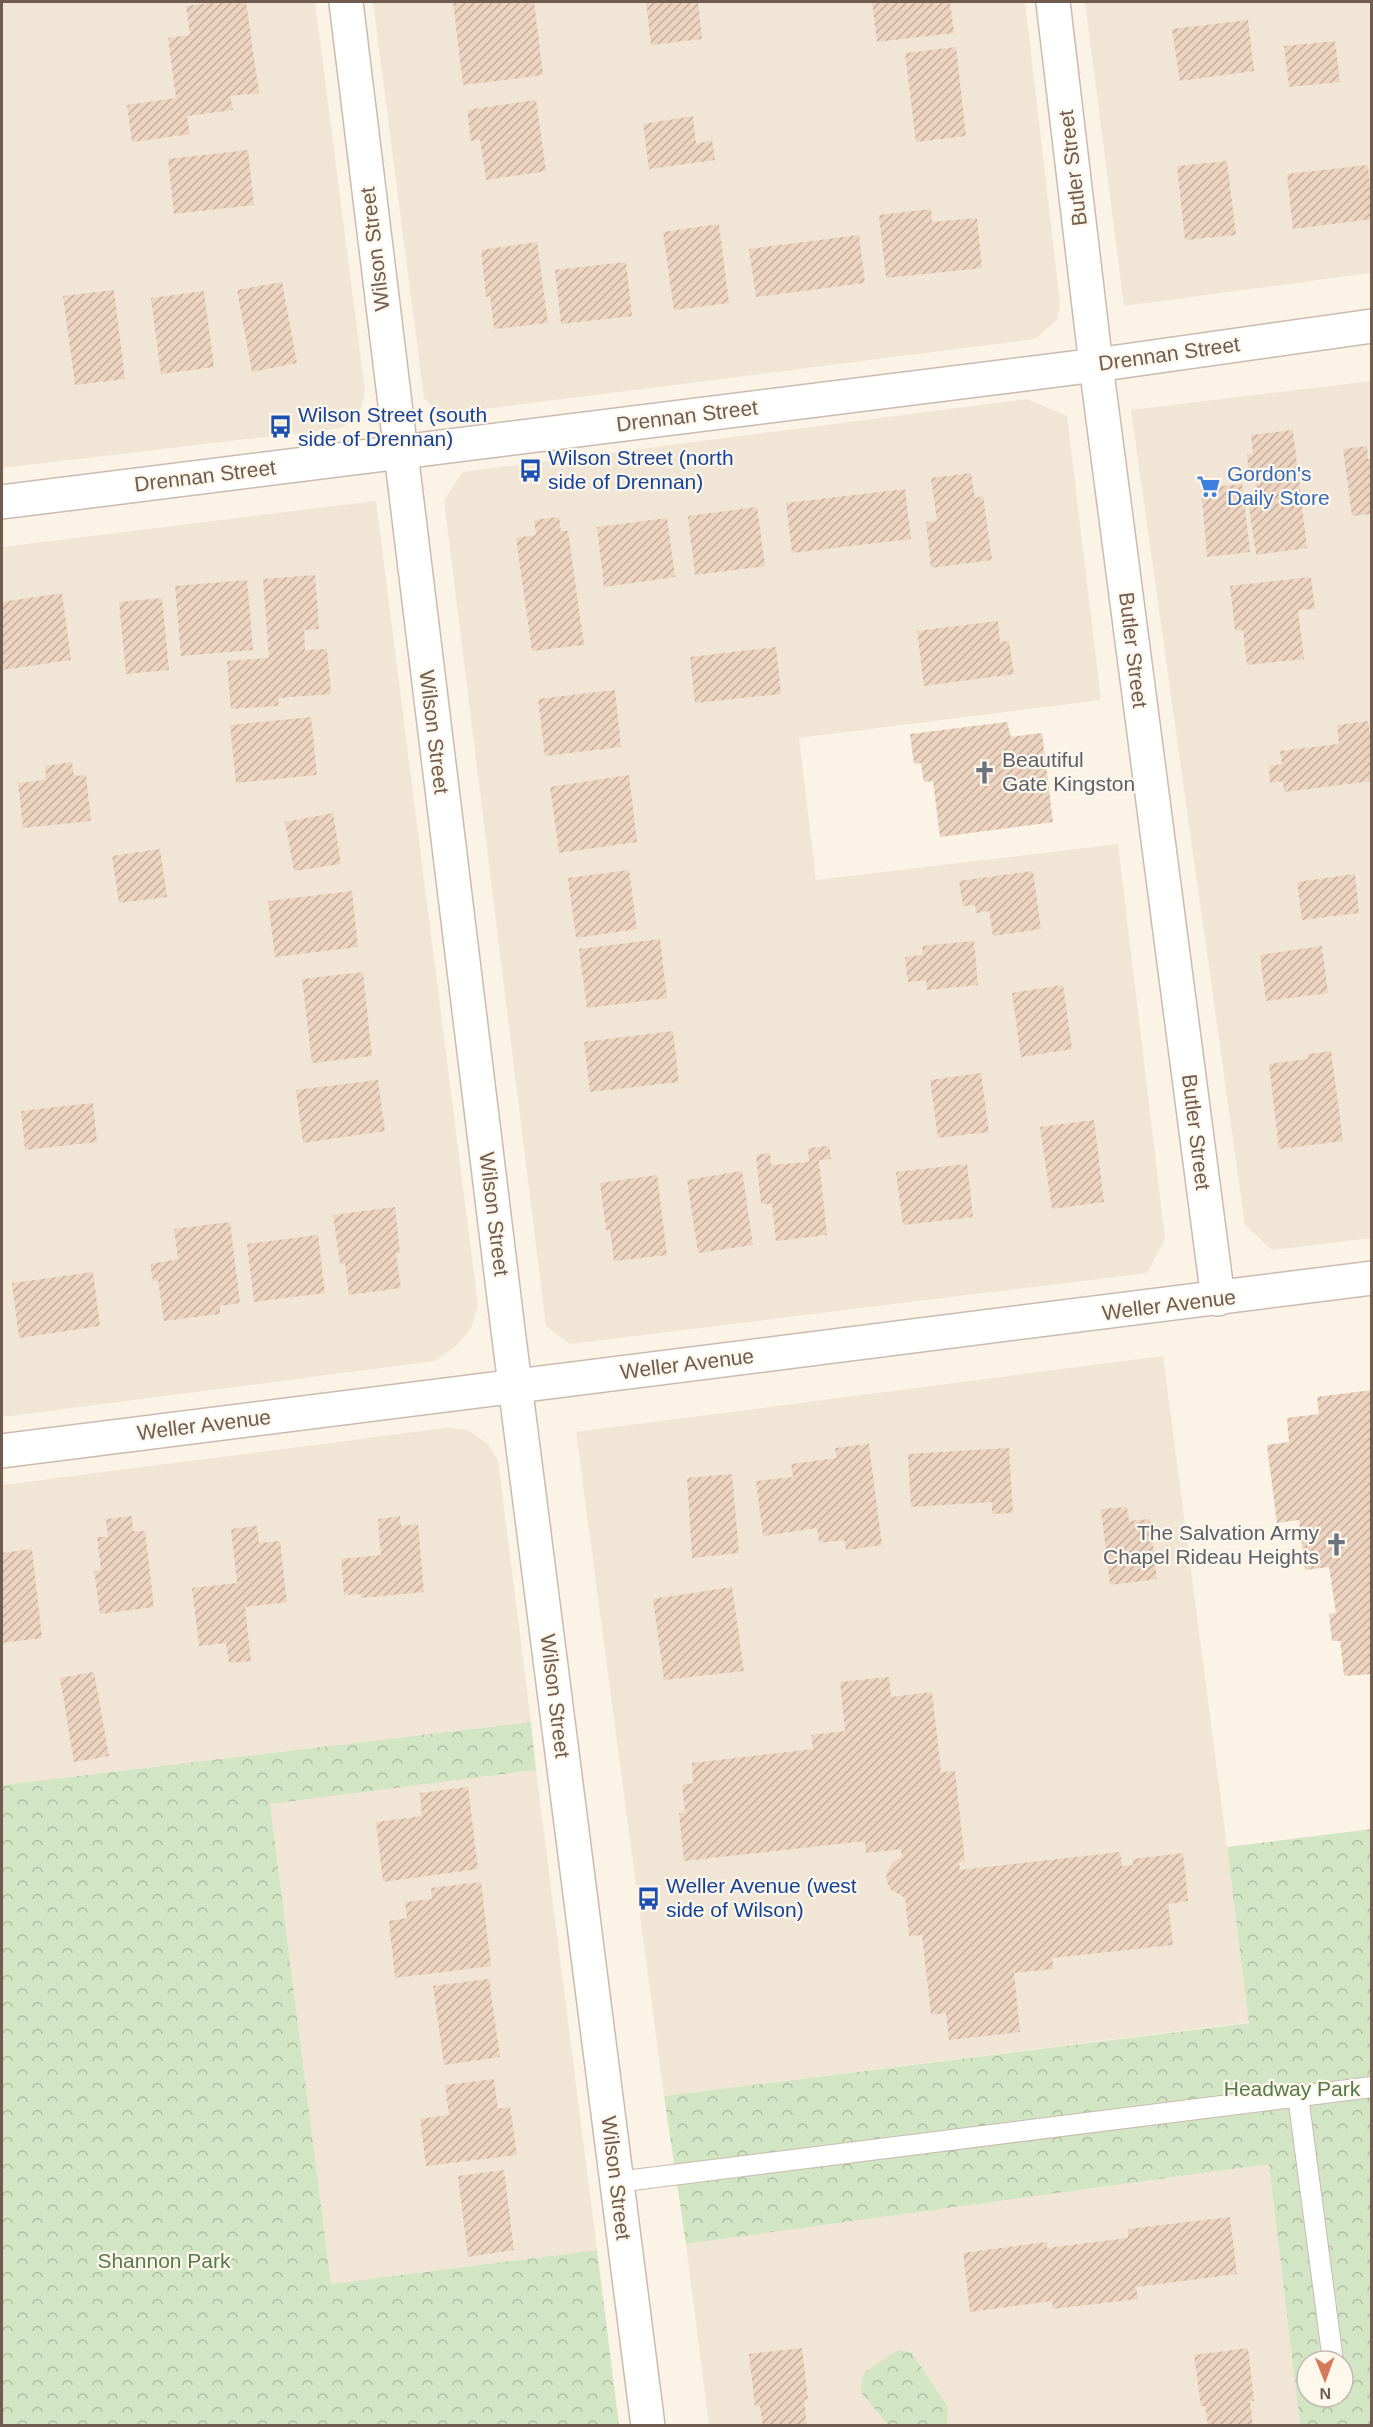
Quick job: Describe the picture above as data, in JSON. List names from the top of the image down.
{
  "streets": {
    "street": [
      "Butler Street",
      "Wilson Street",
      "Drennan Street",
      "Weller Avenue"
    ]
  },
  "crossings": [
    ["Butler Street", "Drennan Street"],
    ["Butler Street", "Weller Avenue"],
    ["Wilson Street", "Drennan Street"],
    ["Wilson Street", "Weller Avenue"]
  ],
  "parks": ["Headway Park", "Shannon Park"],
  "places": {
    "bus stop": ["Wilson Street (south side of Drennan)", "Wilson Street (north side of Drennan)", "Weller Avenue (west side of Wilson)"],
    "supermarket": ["Gordon's Daily Store"],
    "church": ["Beautiful Gate Kingston", "The Salvation Army Chapel Rideau Heights"]
  },
  "north": "bottom"
}
